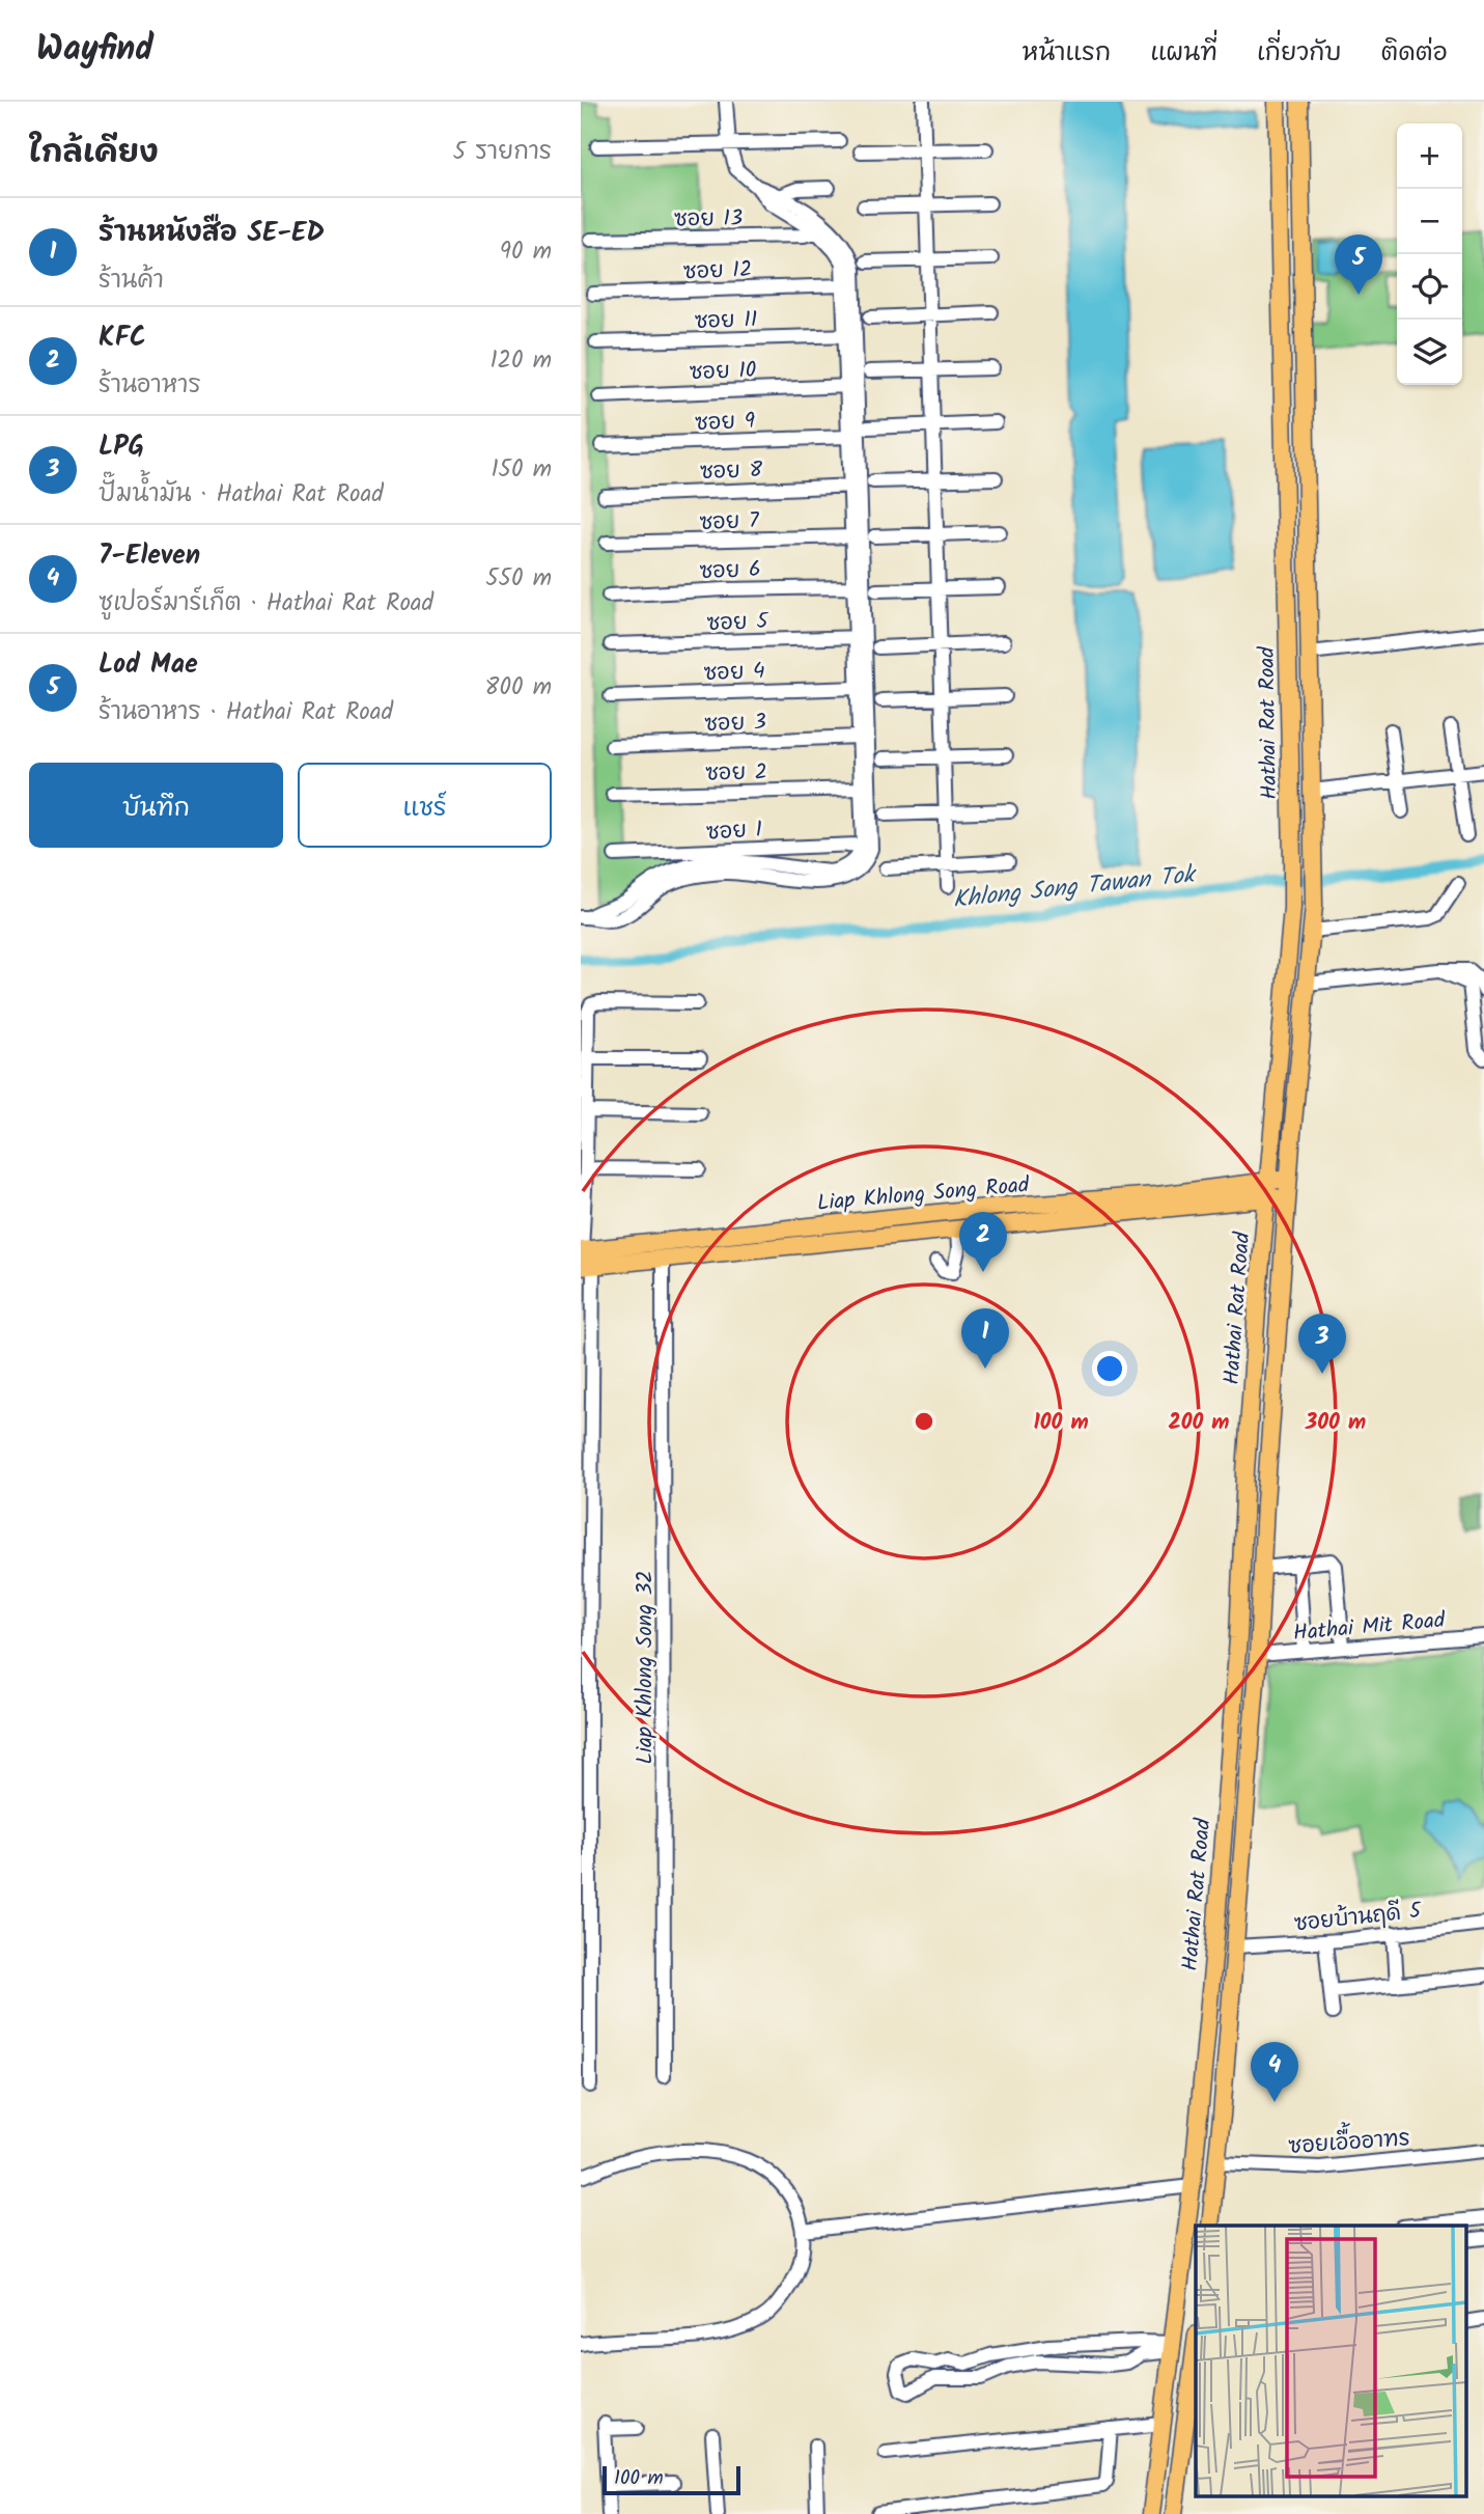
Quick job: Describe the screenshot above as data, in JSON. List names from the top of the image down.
{
  "streets": {
    "main road": ["Hathai Rat Road", "Liap Khlong Song Road"],
    "street": [
      "ซอย 13",
      "ซอย 12",
      "ซอย 11",
      "ซอย 10",
      "ซอย 9",
      "ซอย 8",
      "ซอย 7",
      "ซอย 6",
      "ซอย 5",
      "ซอย 4",
      "ซอย 3",
      "ซอย 2",
      "ซอย 1",
      "Hathai Mit Road",
      "Liap Khlong Song 32",
      "ซอยบ้านฤดี 5",
      "ซอยเอื้ออาทร"
    ]
  },
  "crossings": [
    ["Hathai Rat Road", "Liap Khlong Song Road"],
    ["Hathai Rat Road", "Hathai Mit Road"],
    ["Hathai Rat Road", "ซอยบ้านฤดี 5"],
    ["Hathai Rat Road", "ซอยเอื้ออาทร"],
    ["Liap Khlong Song Road", "Liap Khlong Song 32"]
  ],
  "water": ["Khlong Song Tawan Tok"],
  "scale_bar": "100 m",
  "page": {
    "header": "Wayfind",
    "nav": [
      "หน้าแรก",
      "แผนที่",
      "เกี่ยวกับ",
      "ติดต่อ"
    ],
    "heading": ["ใกล้เคียง", "5 รายการ"],
    "map_buttons": ["+", "−"],
    "list": [
      {
        "mark": "1",
        "name": "ร้านหนังสือ SE-ED",
        "note": "ร้านค้า",
        "value": "90 m"
      },
      {
        "mark": "2",
        "name": "KFC",
        "note": "ร้านอาหาร",
        "value": "120 m"
      },
      {
        "mark": "3",
        "name": "LPG",
        "note": "ปั๊มน้ำมัน · Hathai Rat Road",
        "value": "150 m"
      },
      {
        "mark": "4",
        "name": "7-Eleven",
        "note": "ซูเปอร์มาร์เก็ต · Hathai Rat Road",
        "value": "550 m"
      },
      {
        "mark": "5",
        "name": "Lod Mae",
        "note": "ร้านอาหาร · Hathai Rat Road",
        "value": "800 m"
      }
    ],
    "pins": [
      "5",
      "2",
      "1",
      "3",
      "4"
    ],
    "buttons": ["บันทึก", "แชร์"],
    "scale": "100 m"
  },
  "rings": ["100 m", "200 m", "300 m"]
}
